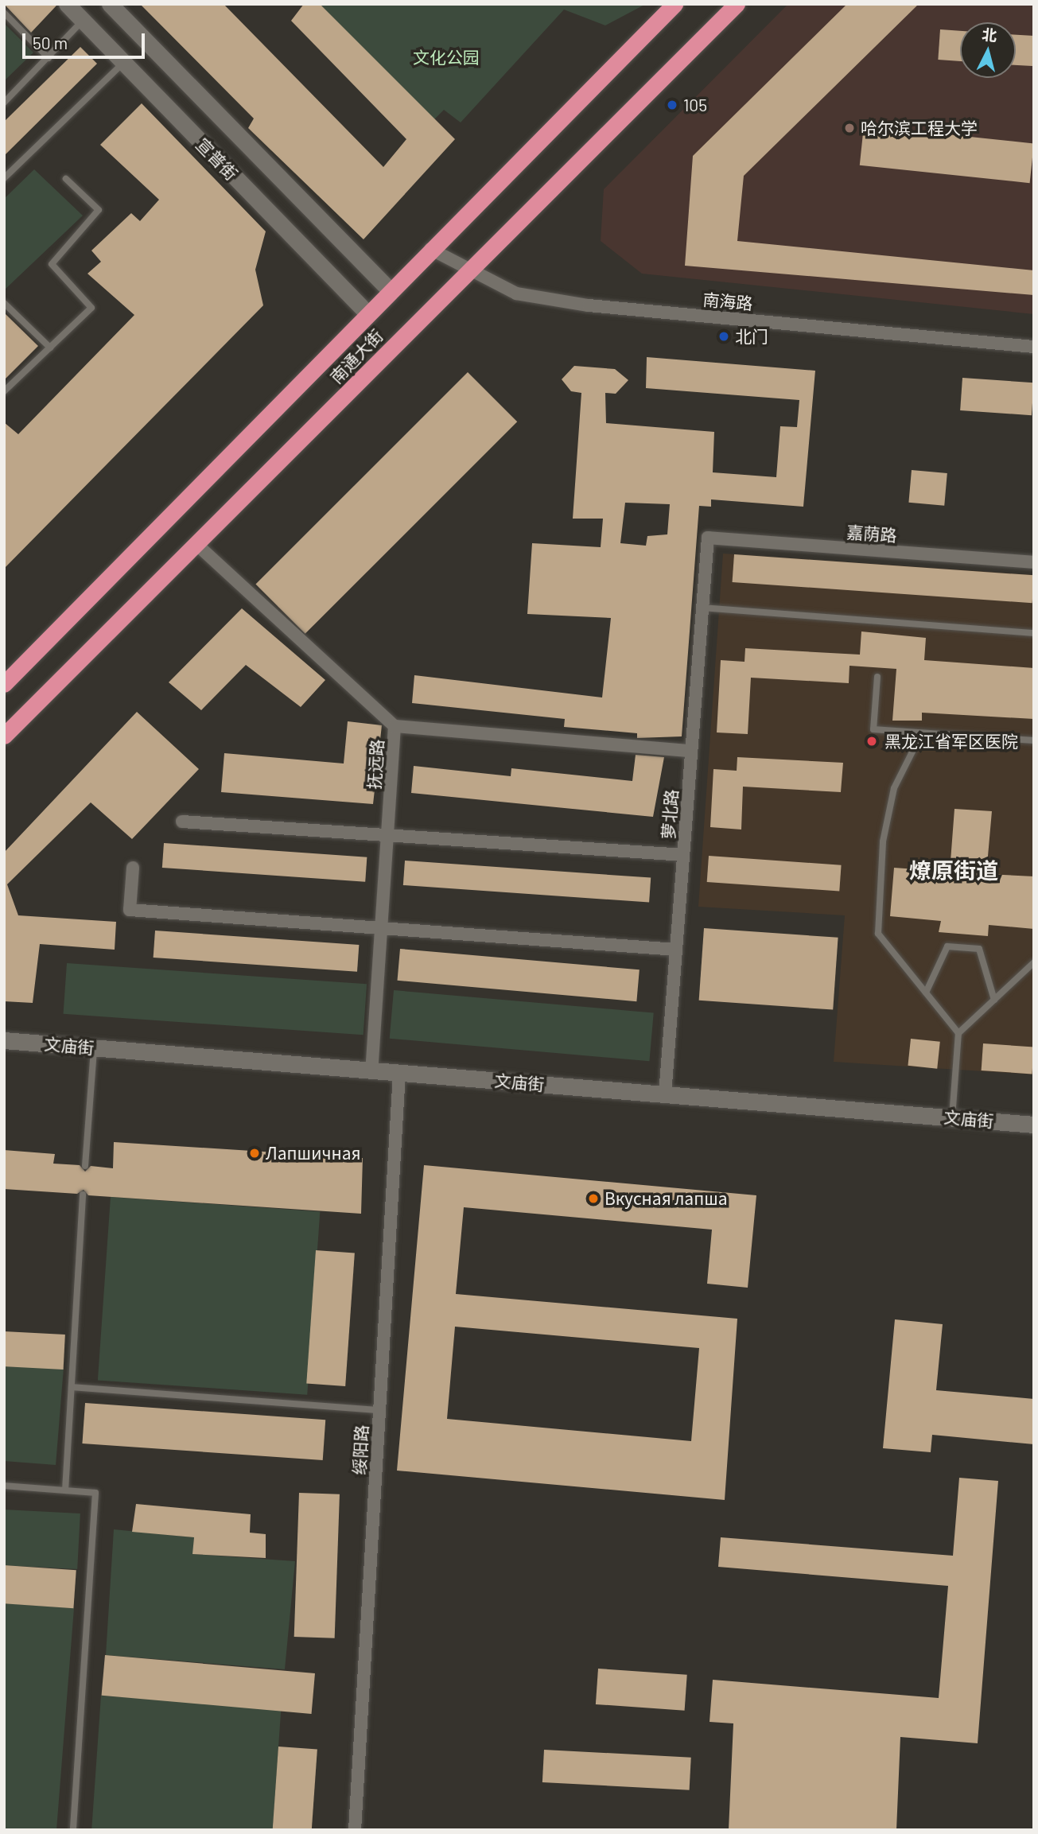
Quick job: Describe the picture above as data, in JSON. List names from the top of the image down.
{
  "streets": {
    "highway": ["南通大街"],
    "main road": ["宣普街", "文庙街"],
    "street": [
      "南海路",
      "嘉荫路",
      "抚远路",
      "萝北路",
      "绥阳路"
    ]
  },
  "crossings": [
    ["宣普街", "南通大街"],
    ["南海路", "南通大街"],
    ["南通大街", "抚远路"],
    ["嘉荫路", "萝北路"],
    ["抚远路", "文庙街"],
    ["萝北路", "文庙街"],
    ["文庙街", "绥阳路"]
  ],
  "districts": ["燎原街道"],
  "parks": ["文化公园"],
  "places": [
    "105",
    "哈尔滨工程大学",
    "北门",
    "黑龙江省军区医院",
    "Лапшичная",
    "Вкусная лапша"
  ],
  "scale_bar": "50 m",
  "north": "top"
}
